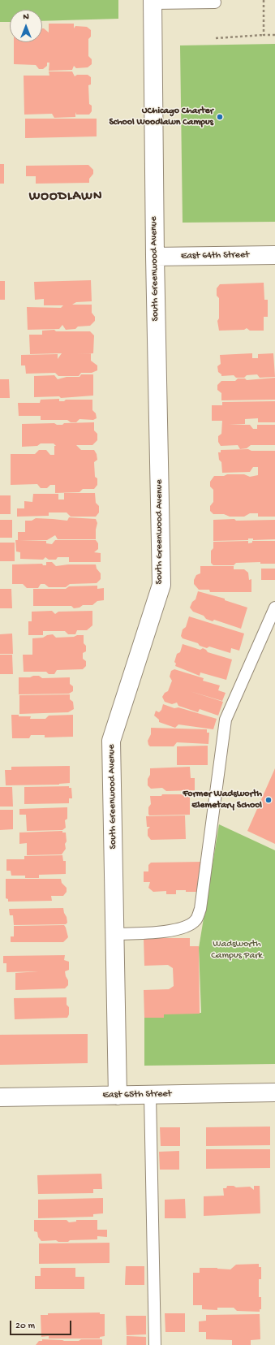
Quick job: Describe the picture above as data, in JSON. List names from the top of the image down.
{
  "streets": {
    "street": ["East 64th Street", "South Greenwood Avenue", "East 65th Street"]
  },
  "crossings": [
    ["East 64th Street", "South Greenwood Avenue"],
    ["South Greenwood Avenue", "East 65th Street"]
  ],
  "districts": ["WOODLAWN"],
  "parks": ["Wadsworth Campus Park"],
  "places": ["UChicago Charter School Woodlawn Campus", "Former Wadsworth Elemetary School"],
  "scale_bar": "20 m",
  "north": "top"
}
